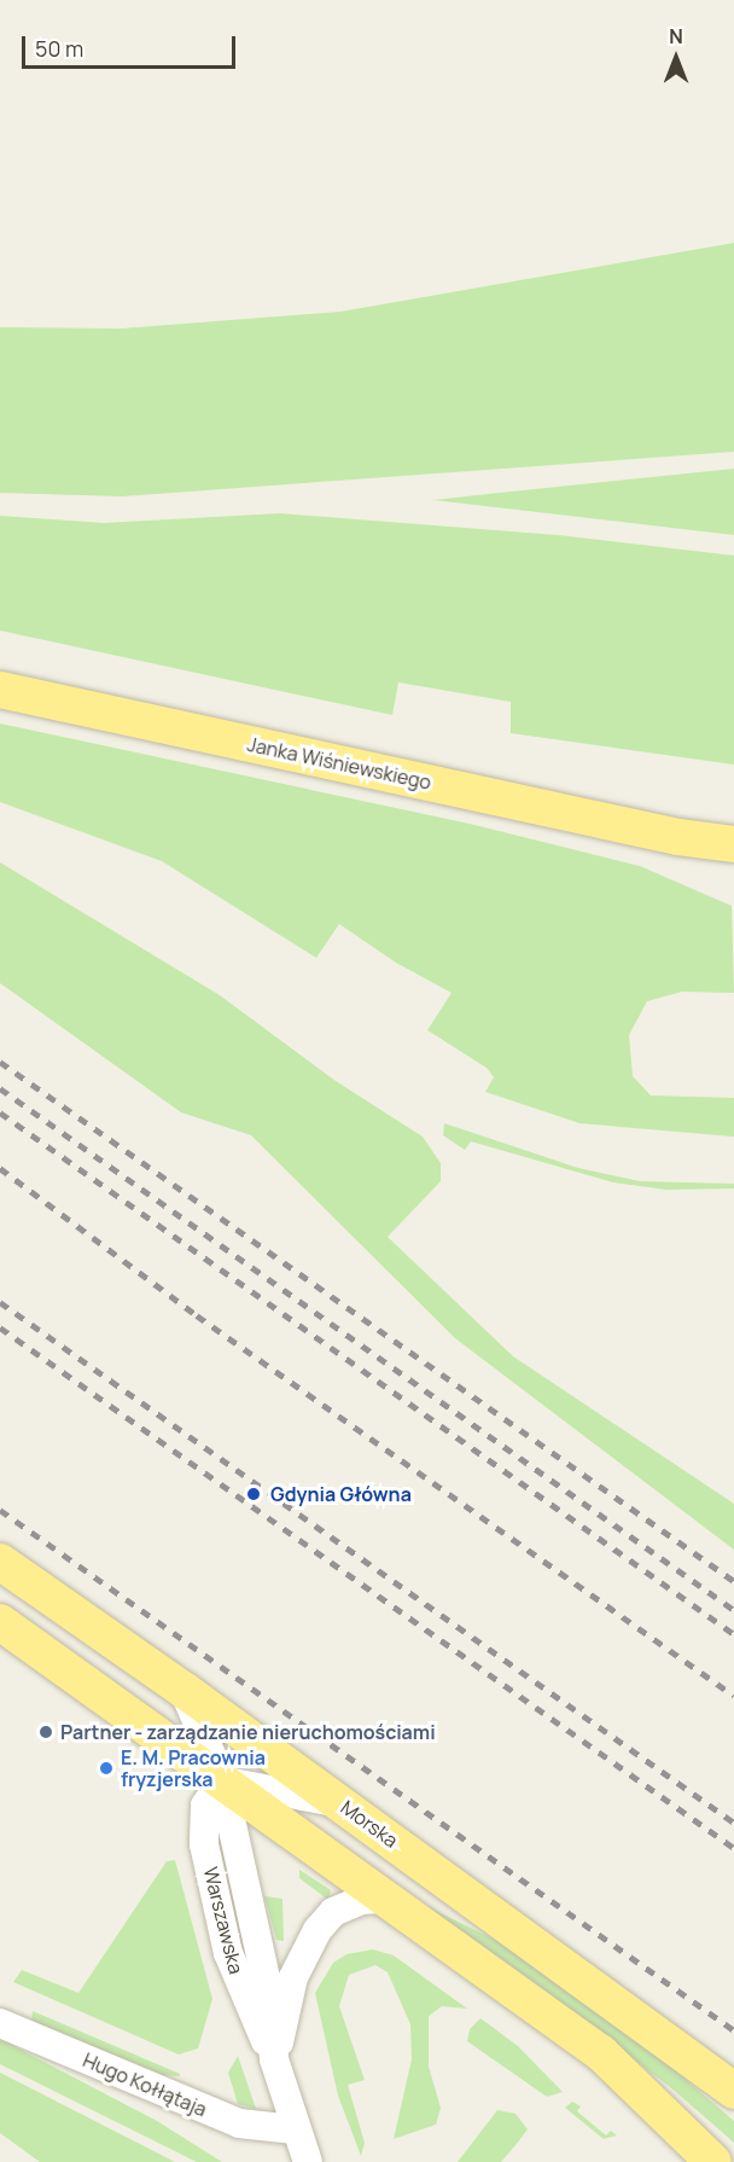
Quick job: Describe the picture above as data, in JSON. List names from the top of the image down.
{
  "streets": {
    "main road": ["Janka Wiśniewskiego", "Morska"],
    "street": ["Warszawska", "Hugo Kołłątaja"]
  },
  "crossings": [
    ["Morska", "Warszawska"],
    ["Warszawska", "Hugo Kołłątaja"]
  ],
  "places": ["Gdynia Główna", "Partner - zarządzanie nieruchomościami", "E. M. Pracownia fryzjerska"],
  "scale_bar": "50 m",
  "north": "top"
}
